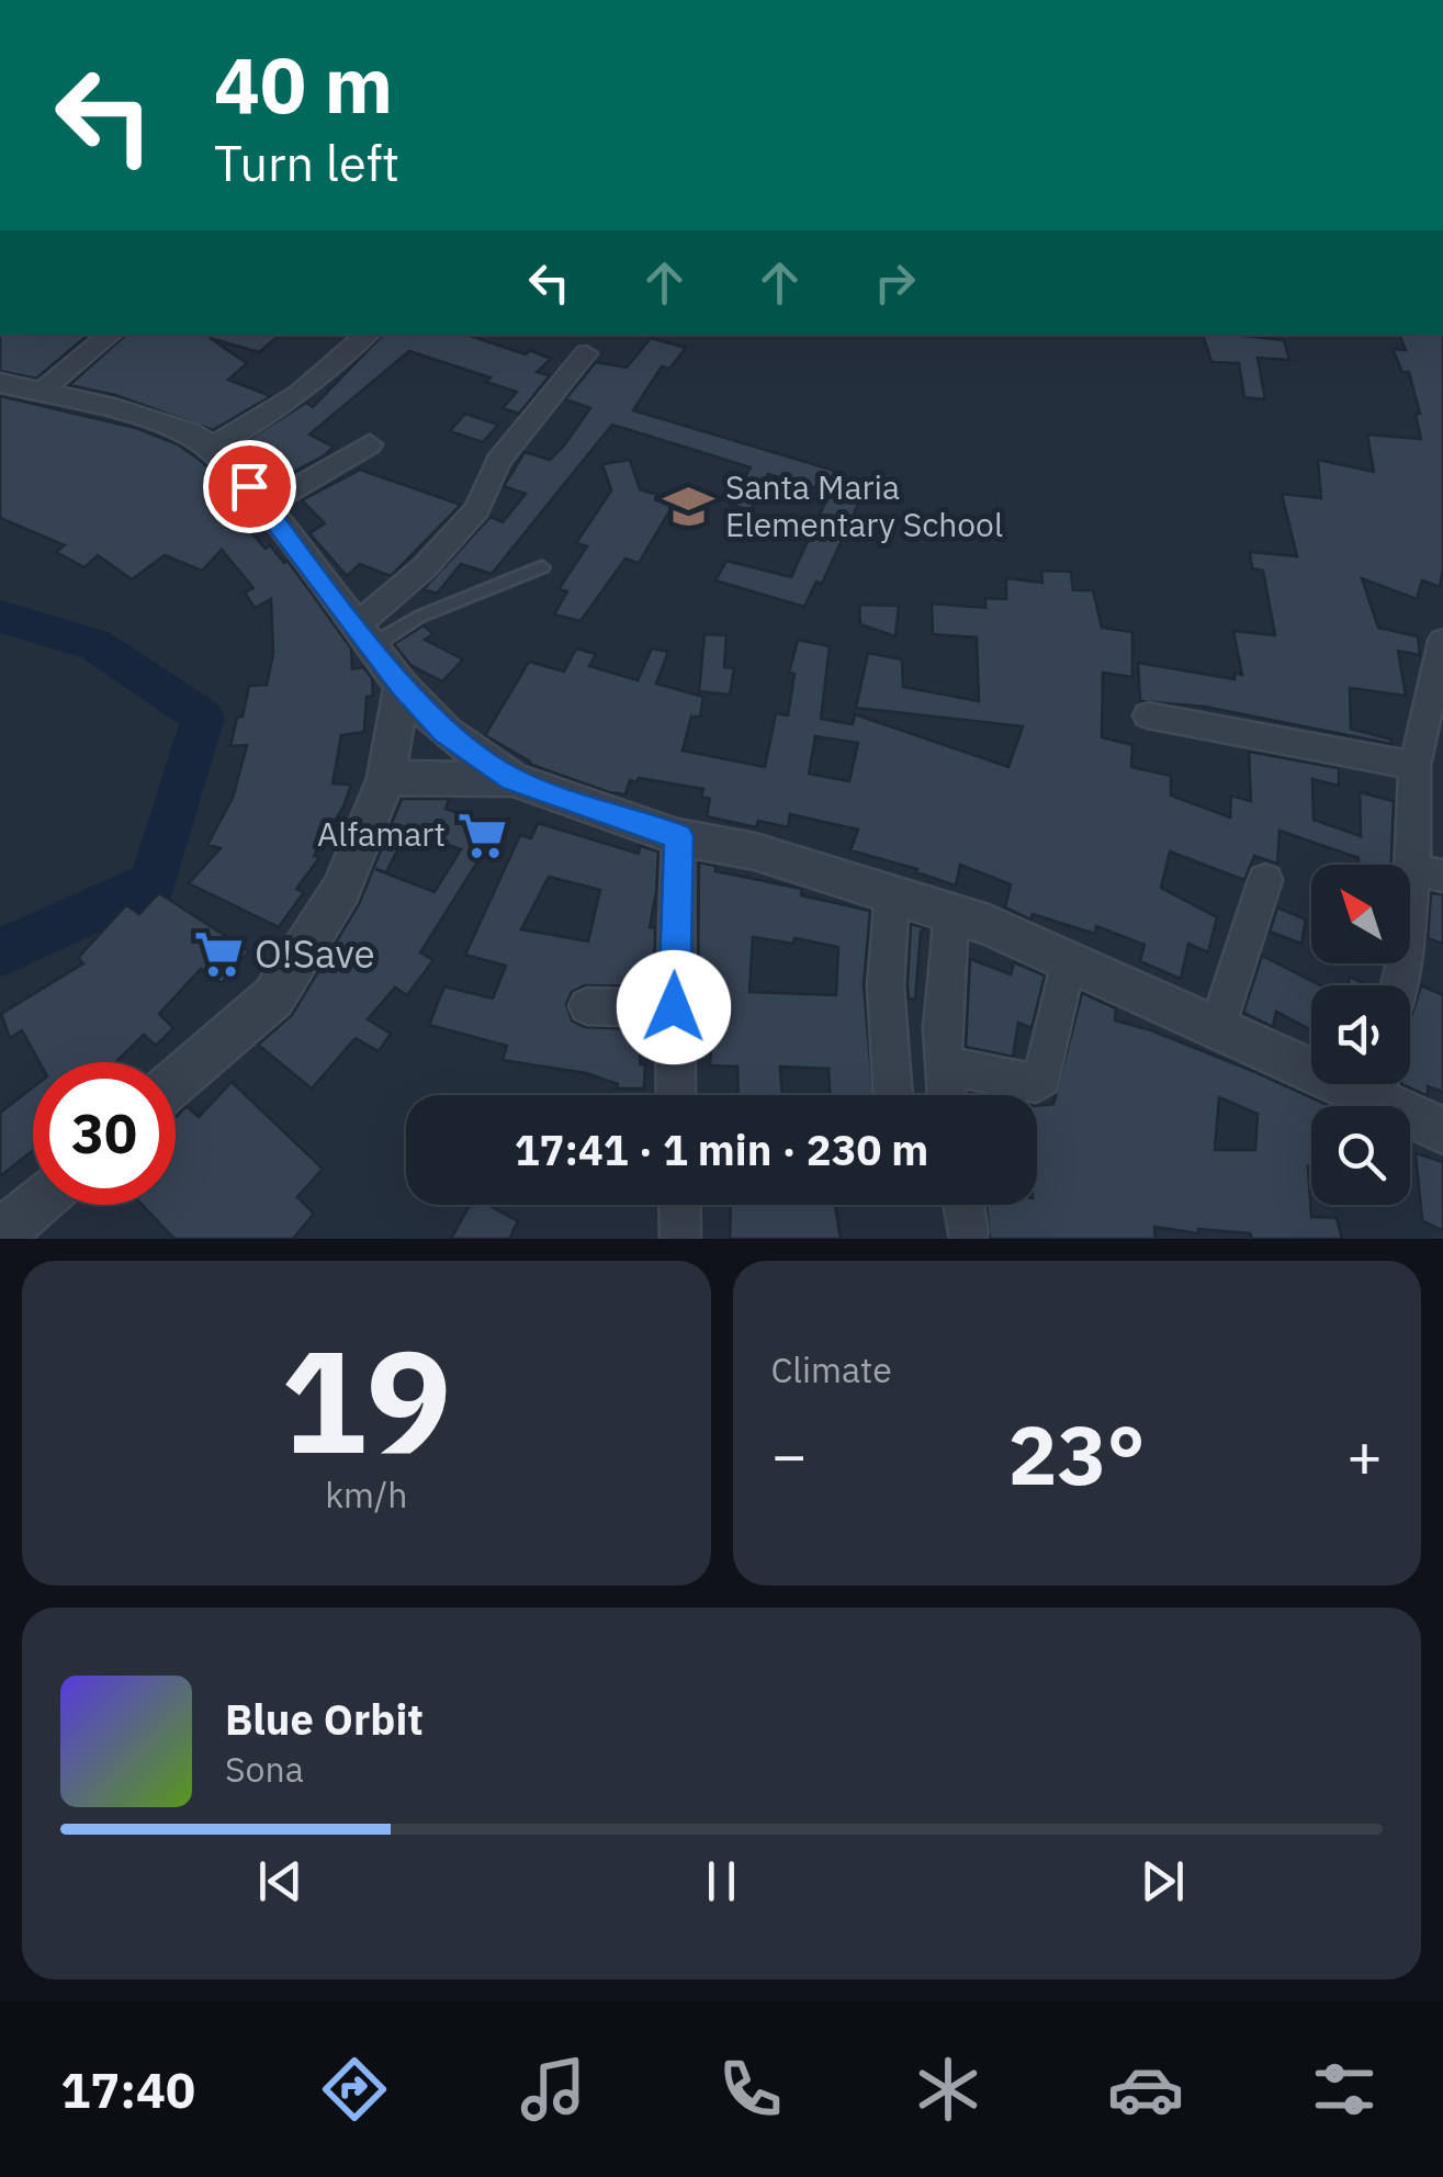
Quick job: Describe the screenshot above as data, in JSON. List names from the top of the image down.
{
  "places": {
    "school or university": ["Santa Maria Elementary School"],
    "supermarket": ["Alfamart", "O!Save"]
  },
  "north": "top left",
  "page": {
    "turn": ["40 m", "Turn left"],
    "limit": "30",
    "trip": "17:41 · 1 min · 230 m",
    "tile": [
      ["19", "km/h"],
      "Climate"
    ],
    "heat": ["−", "23°", "+"],
    "song": ["Blue Orbit", "Sona"],
    "tabs": "17:40"
  }
}
